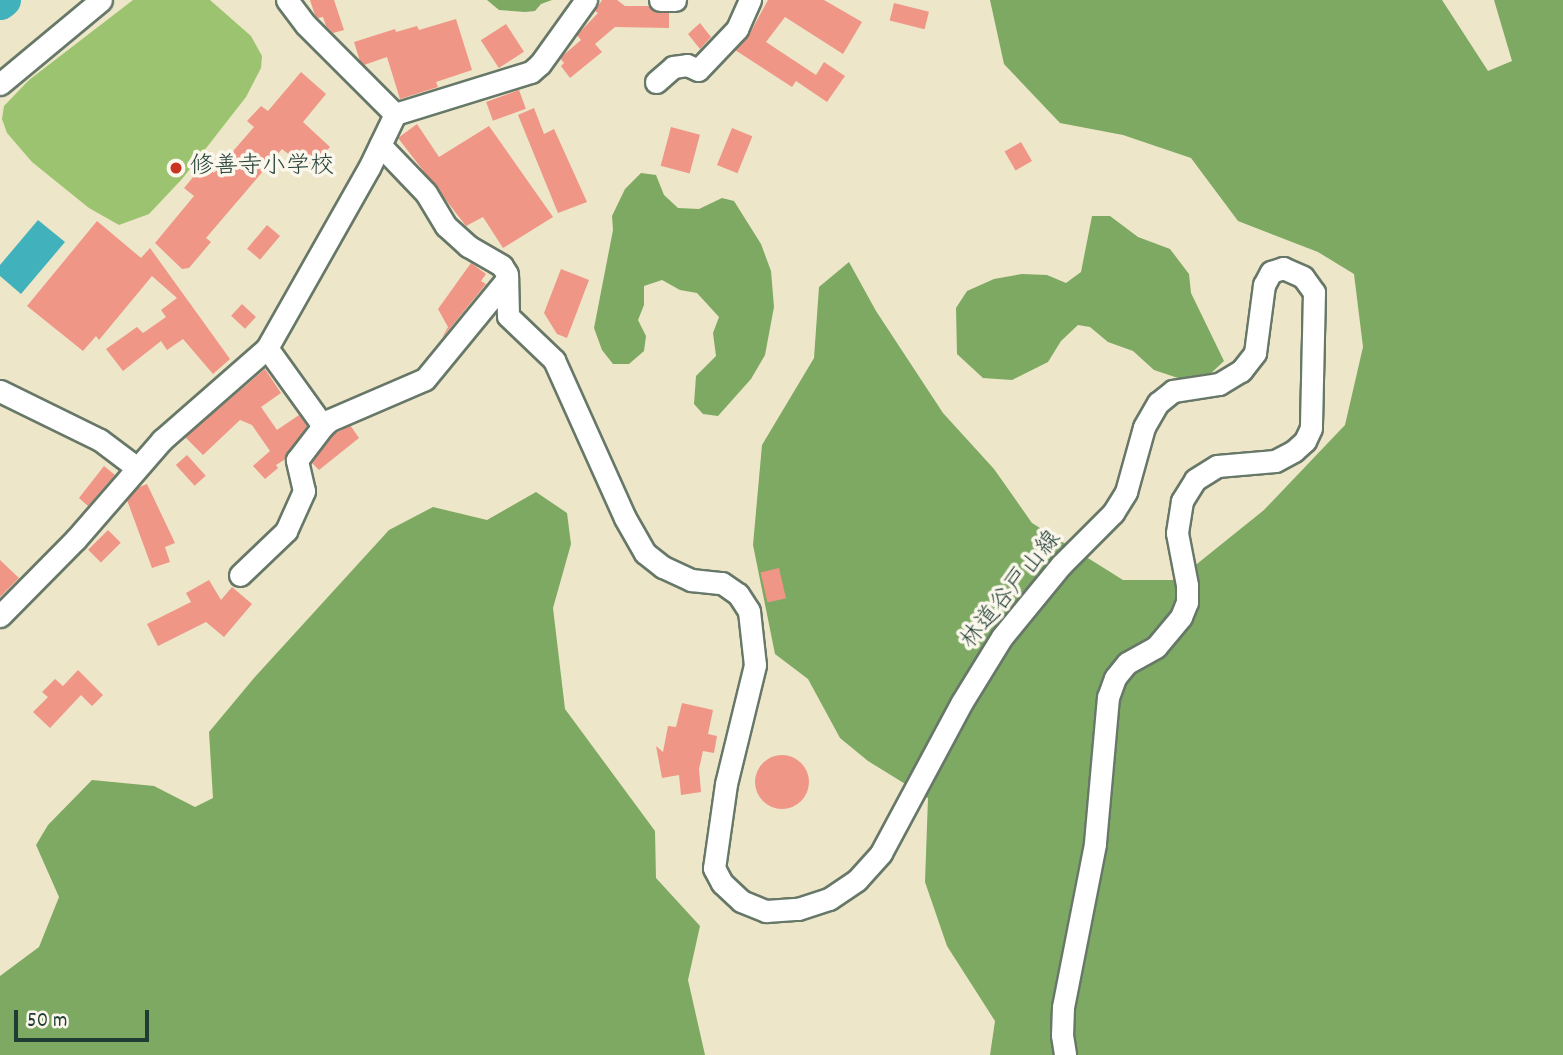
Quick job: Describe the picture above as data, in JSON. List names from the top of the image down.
{
  "streets": {
    "street": ["林道谷戸山線"]
  },
  "places": ["修善寺小学校"],
  "scale_bar": "50 m"
}
